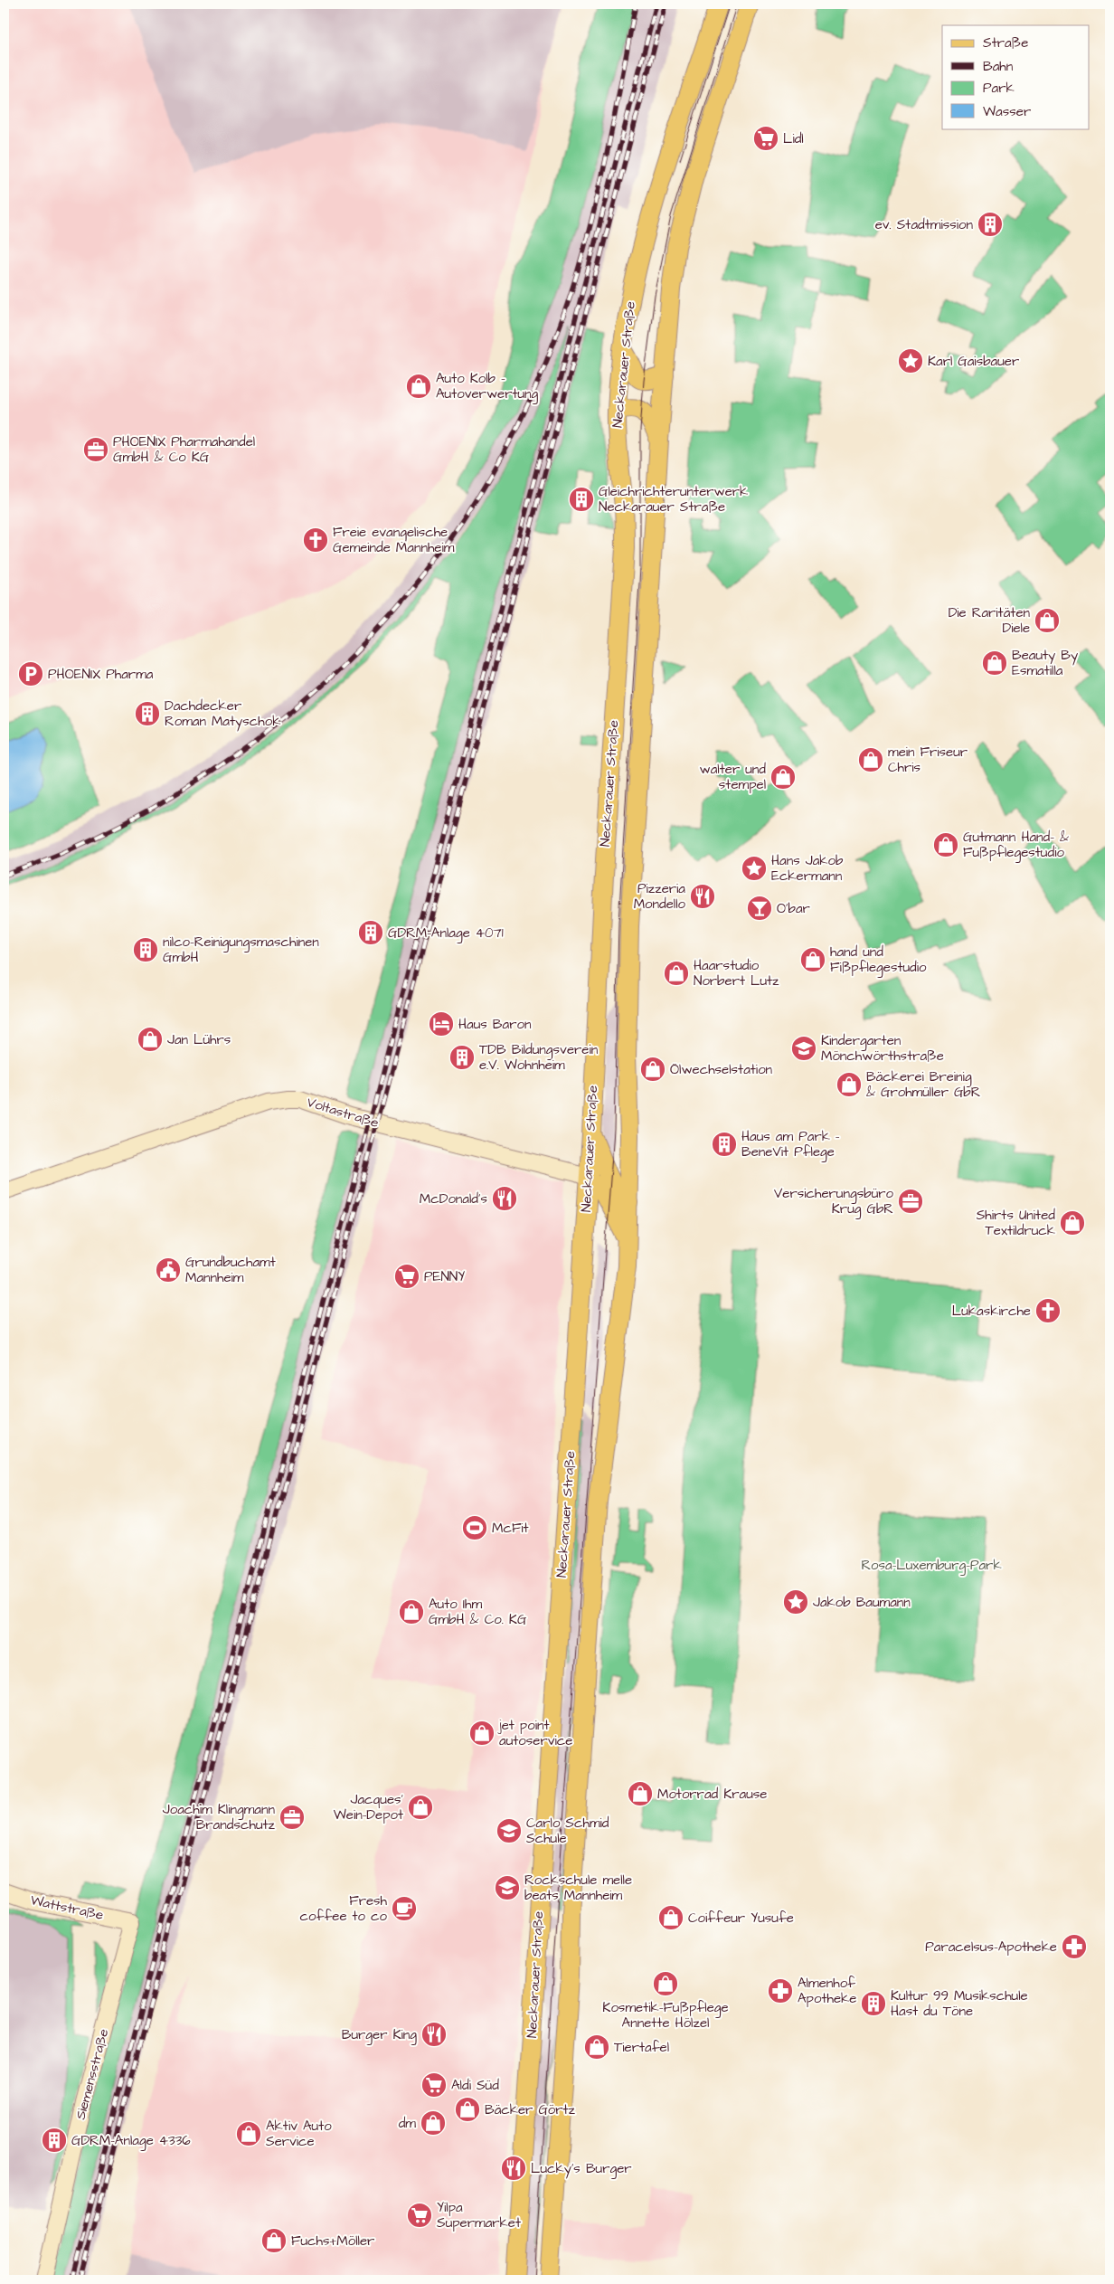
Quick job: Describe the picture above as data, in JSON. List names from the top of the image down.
{
  "streets": {
    "main road": [
      "Neckarauer Straße",
      "Voltastraße",
      "Wattstraße",
      "Siemensstraße"
    ]
  },
  "crossings": [
    ["Neckarauer Straße", "Voltastraße"],
    ["Wattstraße", "Siemensstraße"]
  ],
  "parks": ["Rosa-Luxemburg-Park"],
  "places": {
    "supermarket": [
      "Lidl",
      "PENNY",
      "Aldi Süd",
      "Yilpa Supermarket"
    ],
    "building": [
      "ev. Stadtmission",
      "Gleichrichterunterwerk Neckarauer Straße",
      "Dachdecker Roman Matyschok",
      "GDRM-Anlage 4071",
      "nilco-Reinigungsmaschinen GmbH",
      "TDB Bildungsverein e.V. Wohnheim",
      "Haus am Park - BeneVit Pflege",
      "Kultur 99 Musikschule Hast du Töne",
      "GDRM-Anlage 4336"
    ],
    "place": ["Karl Gaisbauer", "Hans Jakob Eckermann", "Jakob Baumann"],
    "shop": [
      "Auto Kolb - Autoverwertung",
      "Die Raritäten Diele",
      "Beauty By Esmatilla",
      "mein Friseur Chris",
      "walter und stempel",
      "Gutmann Hand- & Fußpflegestudio",
      "hand und Fißpflegestudio",
      "Haarstudio Norbert Lutz",
      "Jan Lührs",
      "Ölwechselstation",
      "Bäckerei Breinig & Grohmüller GbR",
      "Shirts United Textildruck",
      "Auto Ihm GmbH & Co. KG",
      "jet point autoservice",
      "Motorrad Krause",
      "Jacques’ Wein-Depot",
      "Coiffeur Yusufe",
      "Kosmetik-Fußpflege Annette Hölzel",
      "Tiertafel",
      "Bäcker Görtz",
      "dm",
      "Aktiv Auto Service",
      "Fuchs+Möller"
    ],
    "office": ["PHOENIX Pharmahandel GmbH & Co KG", "Versicherungsbüro Krug GbR", "Joachim Klingmann Brandschutz"],
    "church": ["Freie evangelische Gemeinde Mannheim", "Lukaskirche"],
    "parking": ["PHOENIX Pharma"],
    "restaurant": [
      "Pizzeria Mondello",
      "McDonald's",
      "Burger King",
      "Lucky's Burger"
    ],
    "bar": ["O'bar"],
    "hotel": ["Haus Baron"],
    "school or university": ["Kindergarten Mönchwörthstraße", "Carlo Schmid Schule", "Rockschule melle beats Mannheim"],
    "public building": ["Grundbuchamt Mannheim"],
    "sports": ["McFit"],
    "cafe": ["Fresh coffee to co"],
    "pharmacy": ["Paracelsus-Apotheke", "Almenhof Apotheke"]
  },
  "legend": [
    "Straße",
    "Bahn",
    "Park",
    "Wasser"
  ]
}
